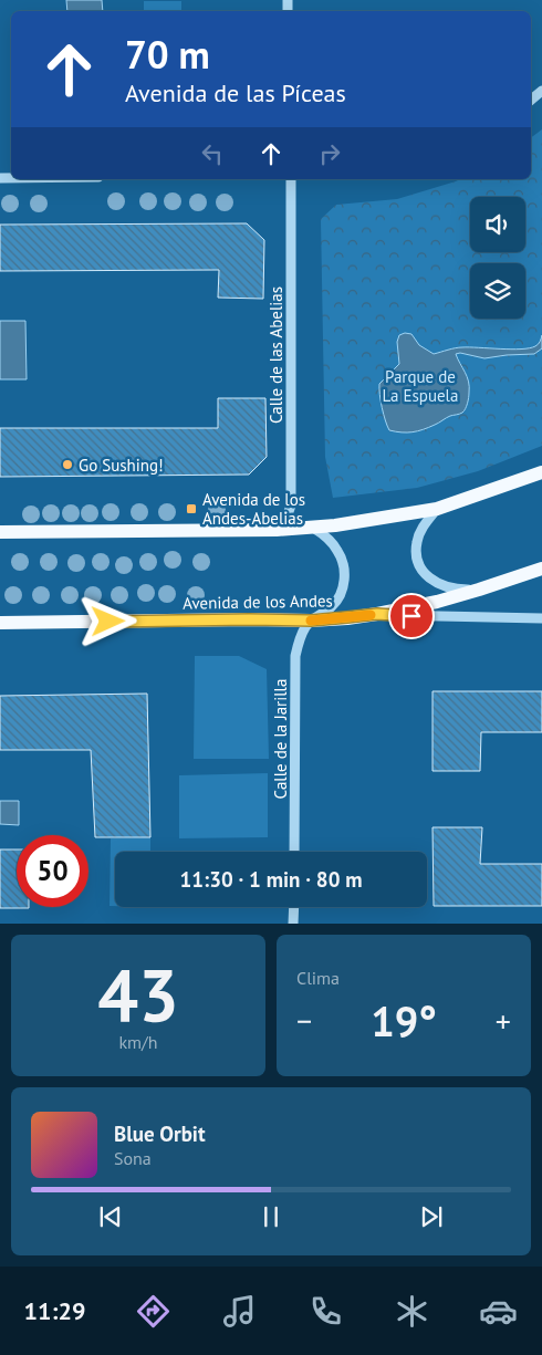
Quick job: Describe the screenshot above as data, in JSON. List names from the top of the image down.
{
  "streets": {
    "main road": ["Avenida de los Andes"],
    "street": ["Calle de las Abelias", "Calle de la Jarilla"]
  },
  "crossings": [
    ["Avenida de los Andes", "Calle de la Jarilla"]
  ],
  "parks": ["Parque de La Espuela"],
  "places": {
    "other": ["Go Sushing!"],
    "transit": ["Avenida de los Andes-Abelias"]
  },
  "page": {
    "turn": ["70 m", "Avenida de las Píceas"],
    "limit": "50",
    "trip": "11:30 · 1 min · 80 m",
    "tile": [
      ["43", "km/h"],
      "Clima"
    ],
    "heat": ["−", "19°", "+"],
    "song": ["Blue Orbit", "Sona"],
    "tabs": "11:29"
  }
}
